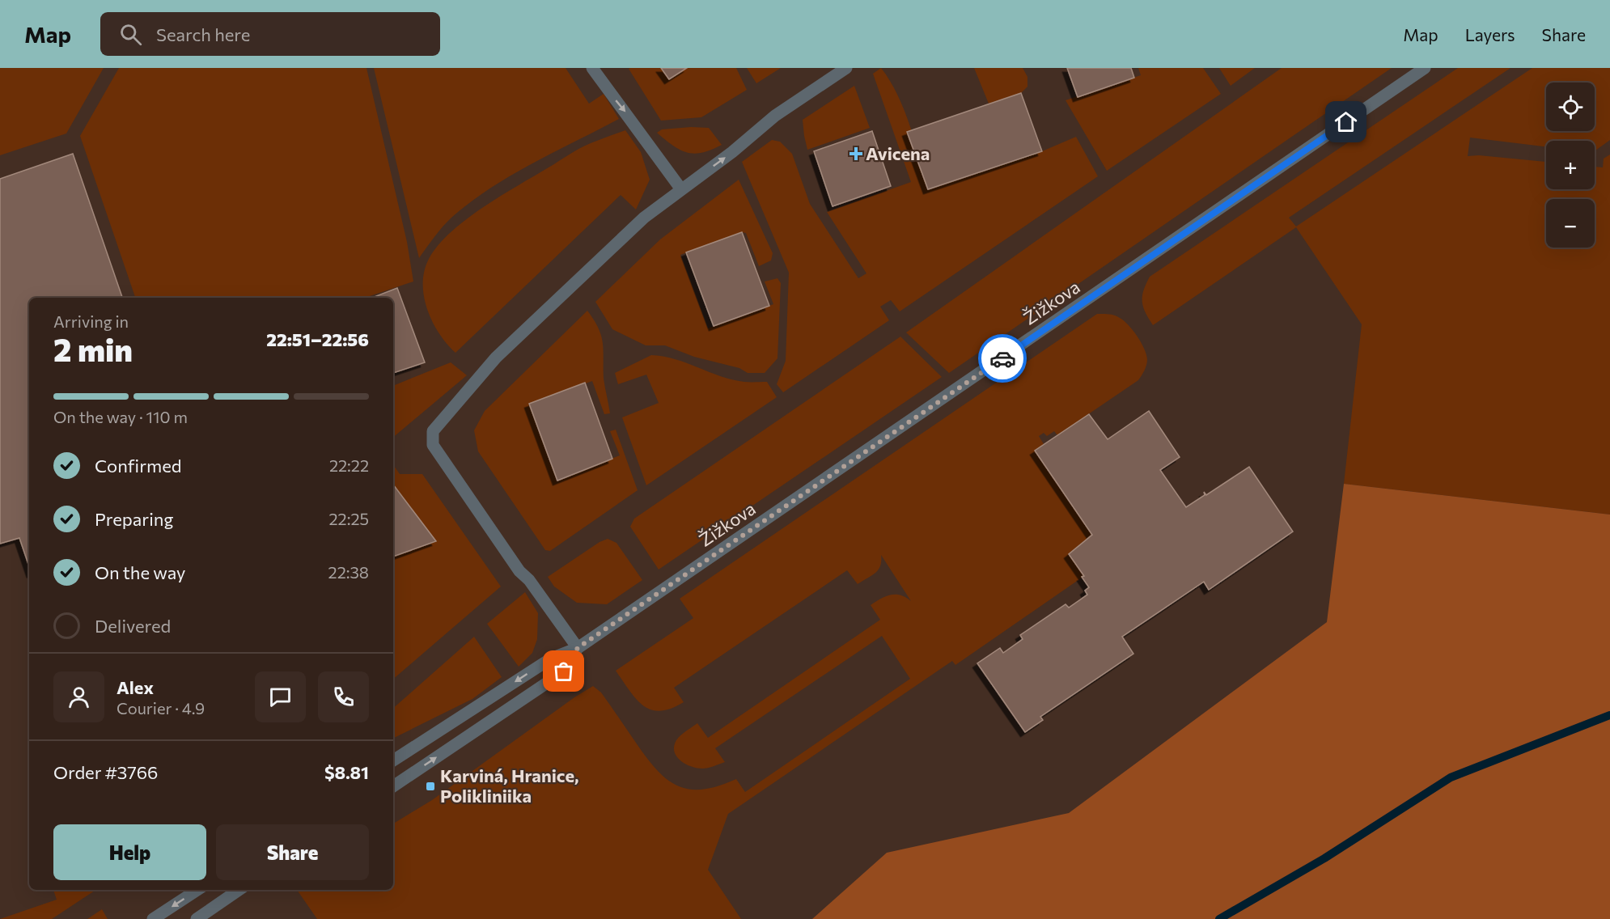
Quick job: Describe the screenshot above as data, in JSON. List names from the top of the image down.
{
  "streets": {
    "street": ["Žižkova"]
  },
  "places": {
    "health": ["Avicena"],
    "transit": ["Karviná, Hranice, Polikliniika"]
  },
  "page": {
    "header": "Map",
    "search": "Search here",
    "nav": ["Map", "Layers", "Share"],
    "map_buttons": ["+", "−"],
    "heading": ["2 min", "Arriving in", "22:51–22:56"],
    "panel": [
      "Alex",
      "Courier · 4.9",
      "Order #3766",
      "$8.81"
    ],
    "bar": "On the way · 110 m",
    "list": [
      ["Confirmed", "22:22"],
      ["Preparing", "22:25"],
      ["On the way", "22:38"],
      "Delivered"
    ],
    "buttons": ["Help", "Share"]
  }
}
